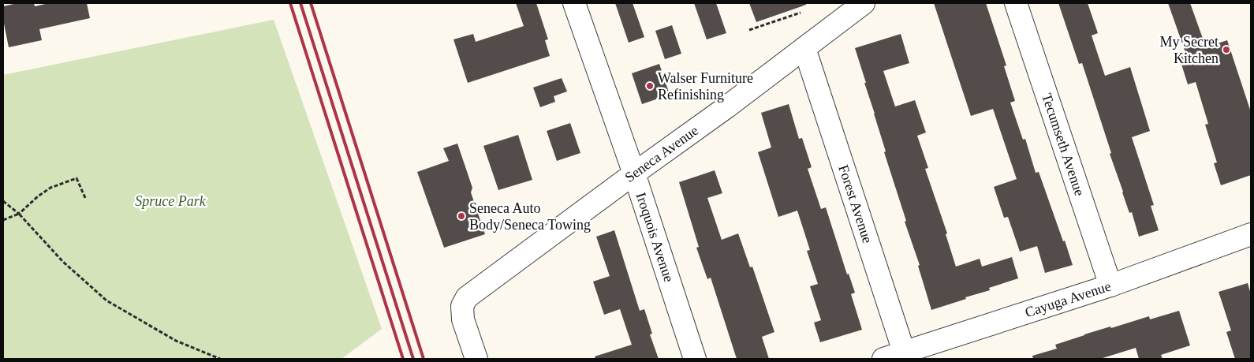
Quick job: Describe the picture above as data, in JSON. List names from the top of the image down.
{
  "streets": {
    "street": [
      "Tecumseth Avenue",
      "Seneca Avenue",
      "Forest Avenue",
      "Iroquois Avenue",
      "Cayuga Avenue"
    ]
  },
  "crossings": [
    ["Tecumseth Avenue", "Cayuga Avenue"],
    ["Seneca Avenue", "Forest Avenue"],
    ["Seneca Avenue", "Iroquois Avenue"],
    ["Forest Avenue", "Cayuga Avenue"]
  ],
  "parks": ["Spruce Park"],
  "places": ["My Secret Kitchen", "Walser Furniture Refinishing", "Seneca Auto Body/Seneca Towing"]
}
